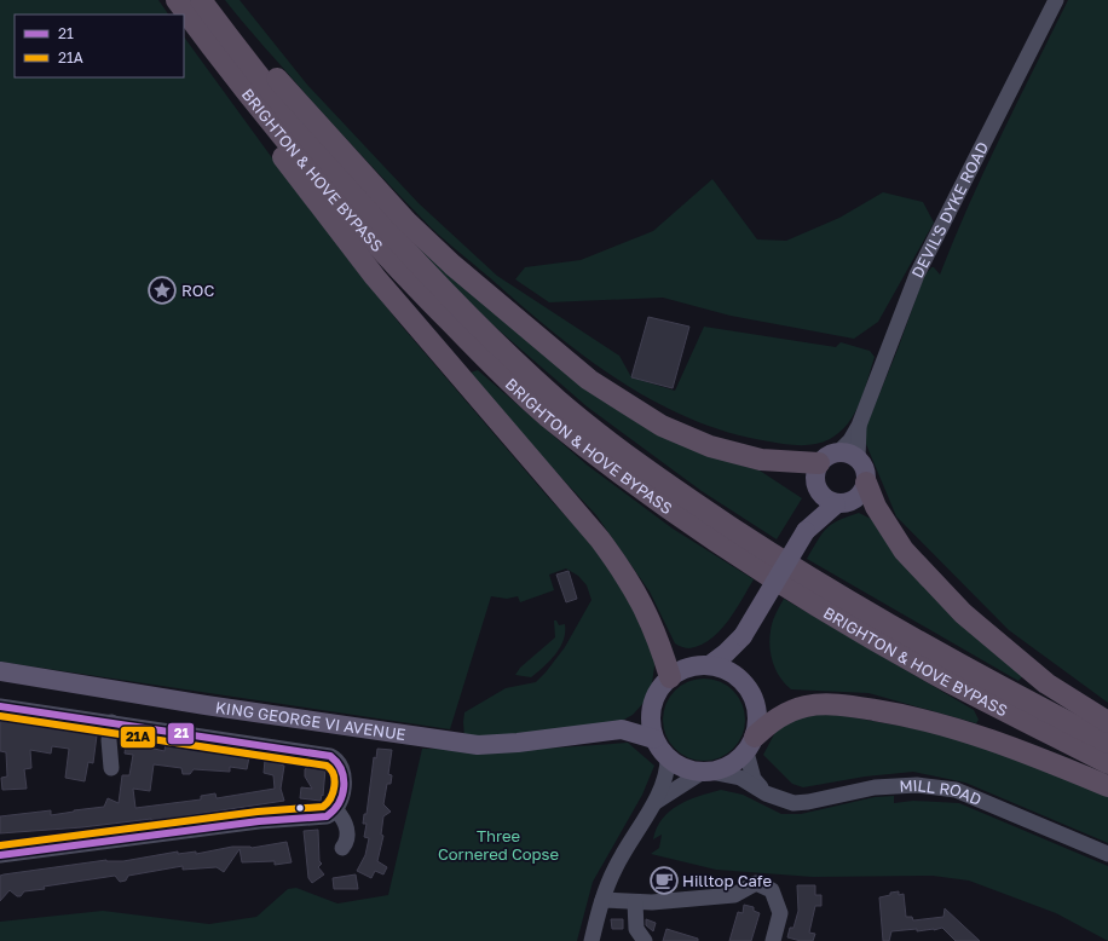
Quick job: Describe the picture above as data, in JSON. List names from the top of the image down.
{
  "streets": {
    "highway": ["BRIGHTON & HOVE BYPASS"],
    "main road": ["KING GEORGE VI AVENUE"],
    "street": ["DEVIL'S DYKE ROAD", "MILL ROAD"]
  },
  "crossings": [
    ["KING GEORGE VI AVENUE", "MILL ROAD"]
  ],
  "parks": ["Three Cornered Copse"],
  "places": {
    "place": ["ROC"],
    "cafe": ["Hilltop Cafe"]
  },
  "lines": ["transit line 21", "transit line 21A"],
  "legend": ["21", "21A"]
}
